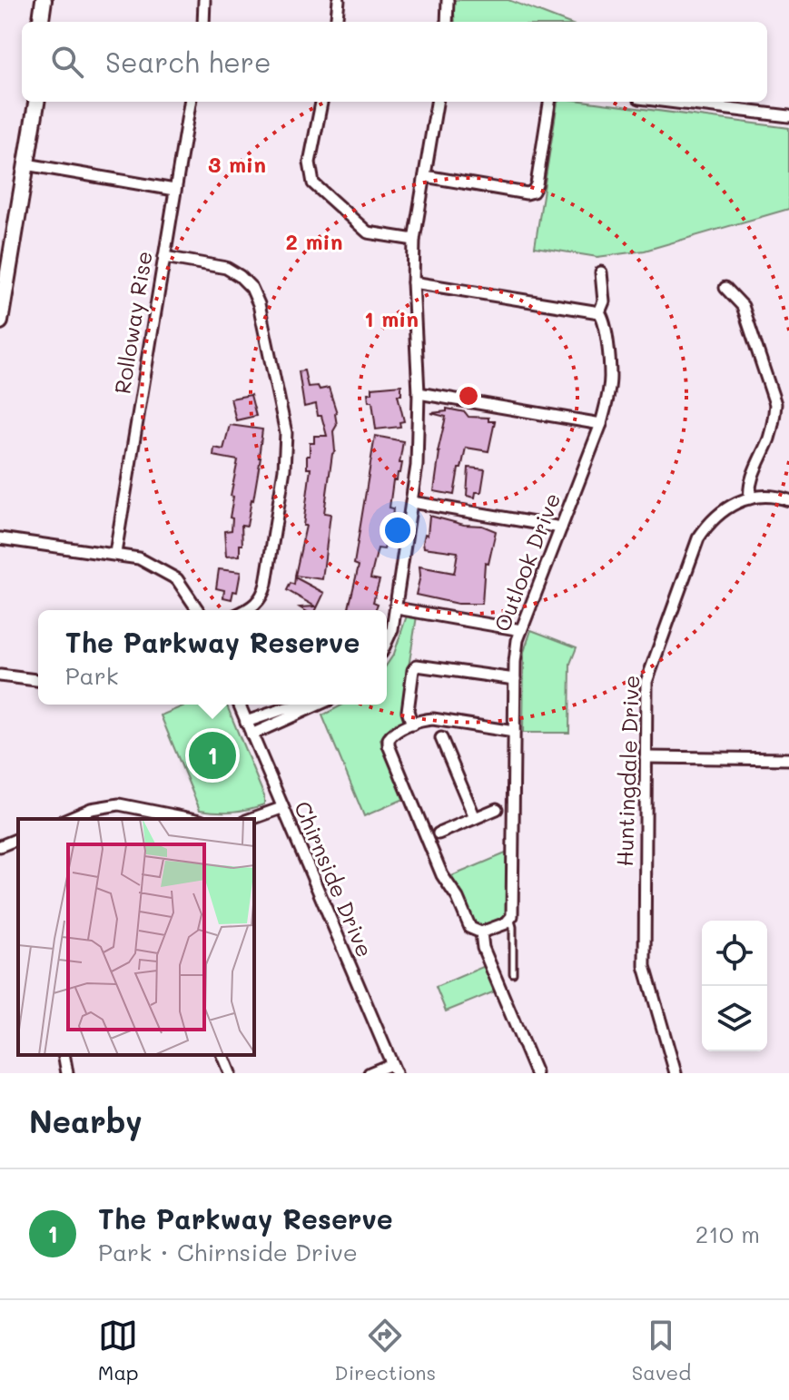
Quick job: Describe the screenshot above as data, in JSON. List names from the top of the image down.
{
  "streets": {
    "street": [
      "Rolloway Rise",
      "Outlook Drive",
      "Huntingdale Drive",
      "Chirnside Drive"
    ]
  },
  "page": {
    "search": "Search here",
    "popup": ["The Parkway Reserve", "Park"],
    "pins": "1",
    "heading": "Nearby",
    "list": [
      {
        "mark": "1",
        "name": "The Parkway Reserve",
        "note": "Park · Chirnside Drive",
        "value": "210 m"
      }
    ],
    "nav": ["Map", "Directions", "Saved"]
  },
  "rings": ["3 min", "2 min", "1 min"]
}
